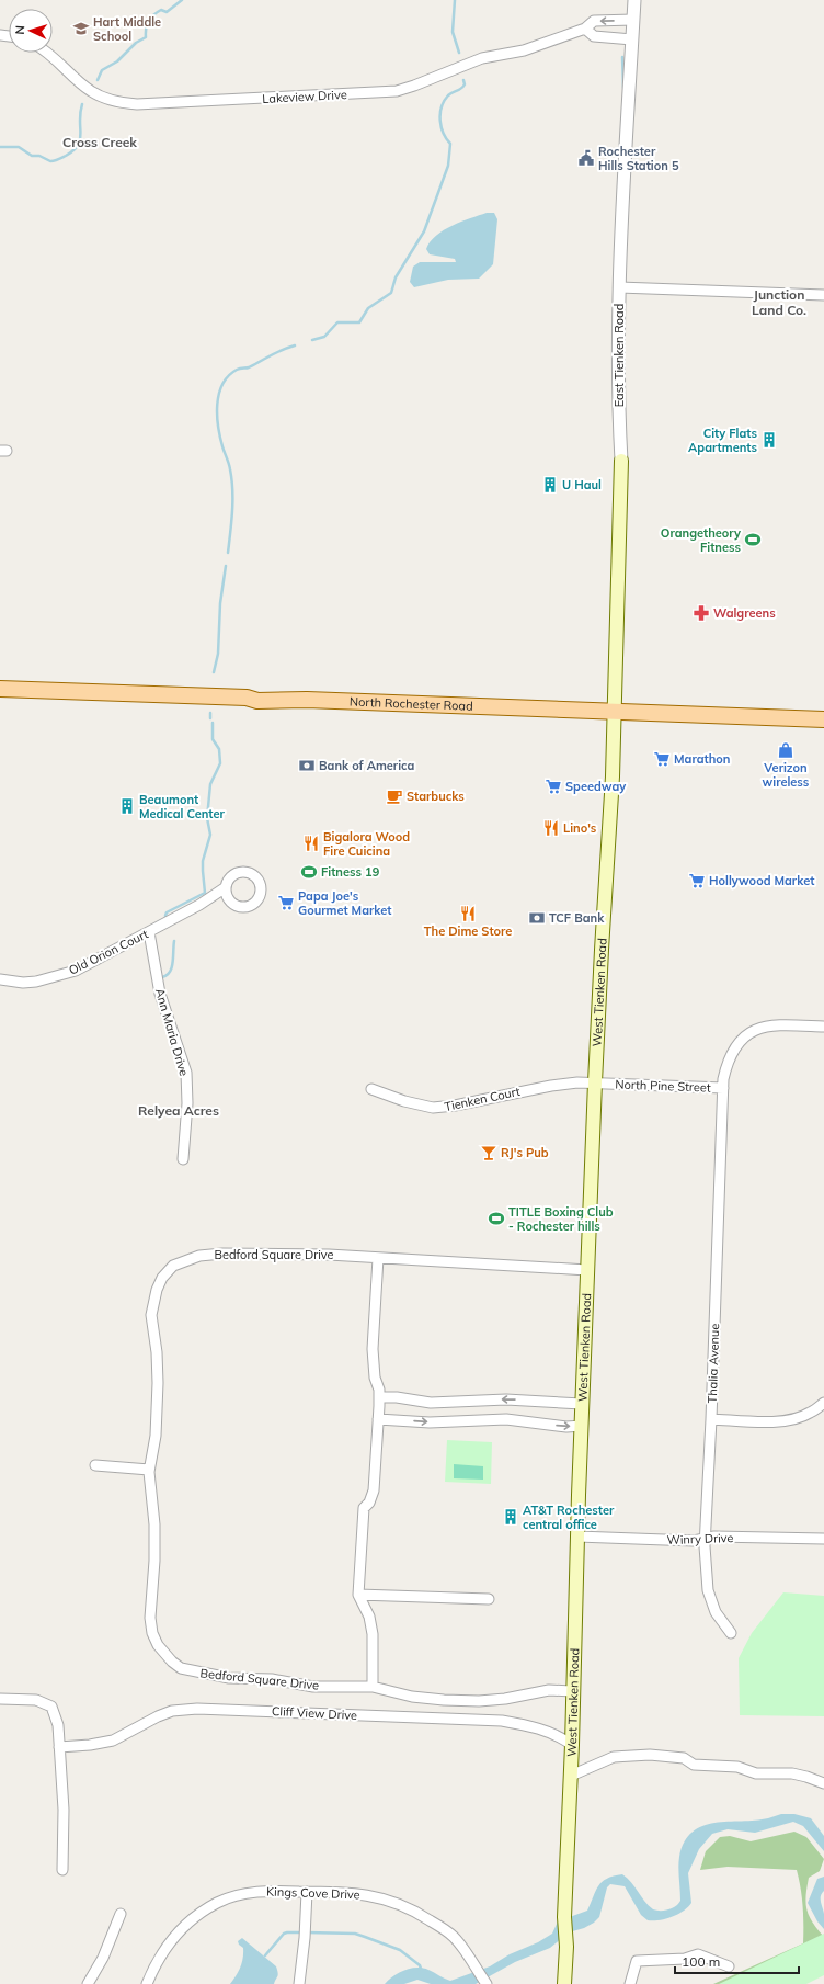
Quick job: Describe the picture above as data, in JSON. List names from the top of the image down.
{
  "streets": {
    "main road": ["East Tienken Road", "North Rochester Road", "West Tienken Road"],
    "street": [
      "Lakeview Drive",
      "Old Orion Court",
      "Ann Maria Drive",
      "North Pine Street",
      "Tienken Court",
      "Bedford Square Drive",
      "Thalia Avenue",
      "Winry Drive",
      "Cliff View Drive",
      "Kings Cove Drive"
    ]
  },
  "crossings": [
    ["Lakeview Drive", "East Tienken Road"],
    ["East Tienken Road", "North Rochester Road"],
    ["East Tienken Road", "West Tienken Road"],
    ["North Rochester Road", "West Tienken Road"],
    ["Old Orion Court", "Ann Maria Drive"],
    ["West Tienken Road", "North Pine Street"],
    ["West Tienken Road", "Tienken Court"],
    ["West Tienken Road", "Bedford Square Drive"],
    ["West Tienken Road", "Winry Drive"],
    ["West Tienken Road", "Cliff View Drive"],
    ["North Pine Street", "Tienken Court"],
    ["North Pine Street", "Thalia Avenue"],
    ["Thalia Avenue", "Winry Drive"]
  ],
  "districts": ["Cross Creek", "Junction Land Co.", "Relyea Acres"],
  "places": {
    "school or university": ["Hart Middle School"],
    "public building": ["Rochester Hills Station 5"],
    "building": [
      "City Flats Apartments",
      "U Haul",
      "Beaumont Medical Center",
      "AT&T Rochester central office"
    ],
    "sports": ["Orangetheory Fitness", "Fitness 19", "TITLE Boxing Club - Rochester hills"],
    "pharmacy": ["Walgreens"],
    "shop": ["Verizon wireless"],
    "supermarket": [
      "Marathon",
      "Speedway",
      "Hollywood Market",
      "Papa Joe's Gourmet Market"
    ],
    "bank": ["Bank of America", "TCF Bank"],
    "cafe": ["Starbucks"],
    "restaurant": ["Lino's", "Bigalora Wood Fire Cuicina", "The Dime Store"],
    "bar": ["RJ's Pub"]
  },
  "scale_bar": "100 m",
  "north": "left"
}
